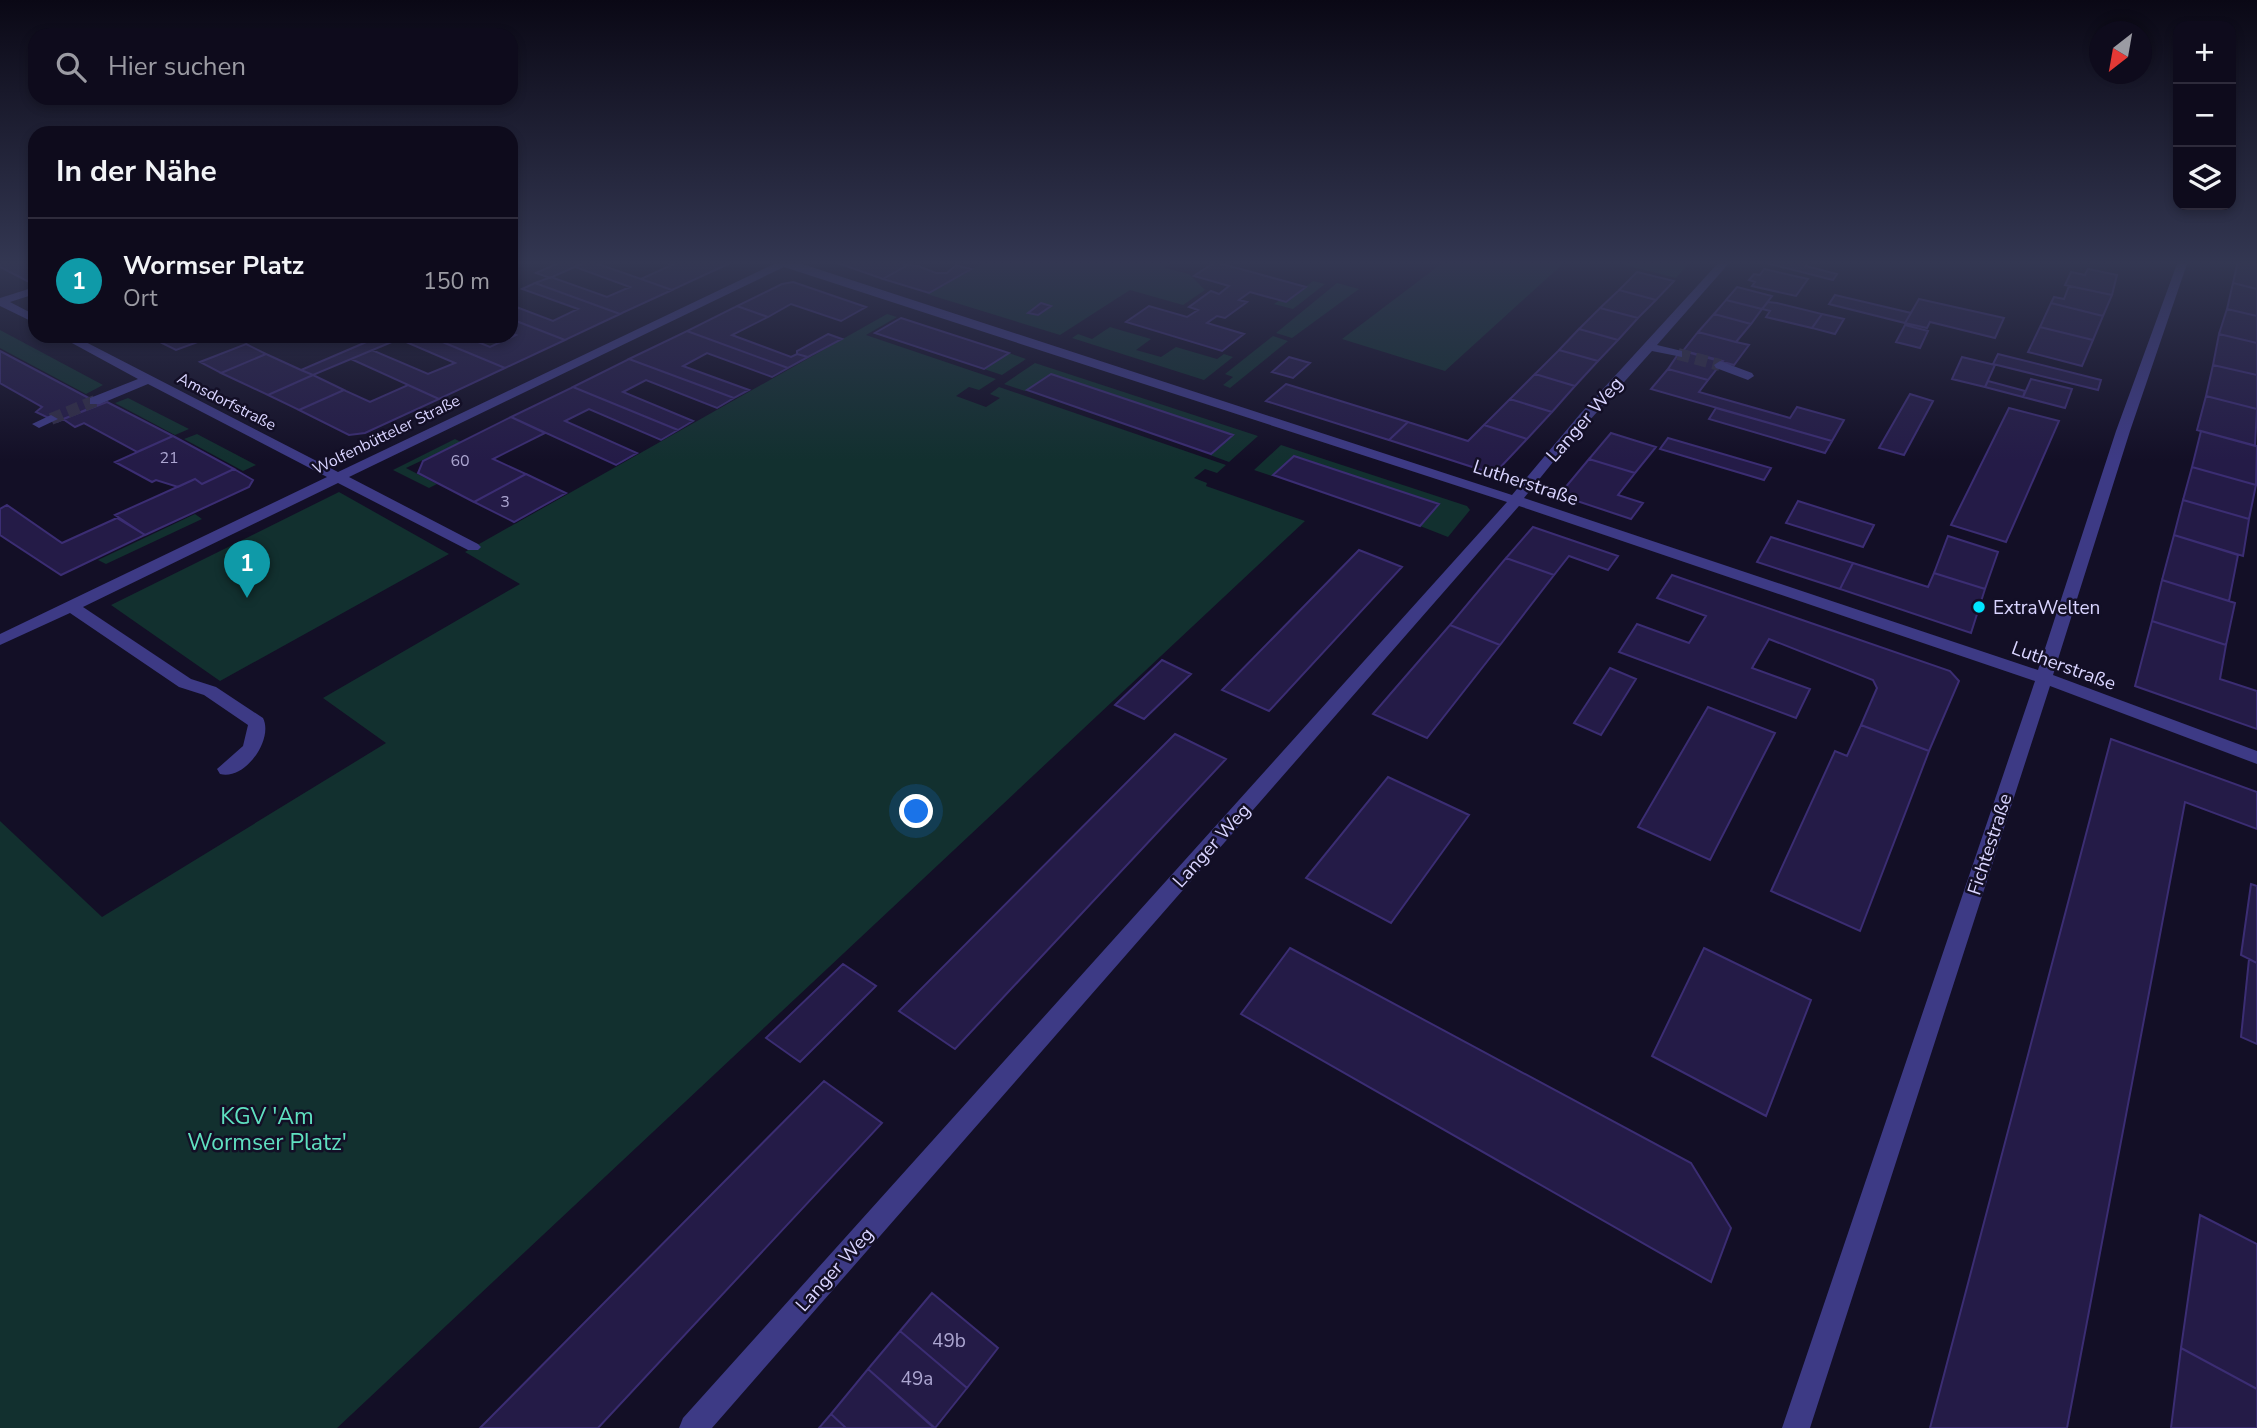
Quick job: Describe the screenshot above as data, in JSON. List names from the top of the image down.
{
  "streets": {
    "street": [
      "Amsdorfstraße",
      "Langer Weg",
      "Wolfenbütteler Straße",
      "Lutherstraße",
      "Fichtestraße"
    ]
  },
  "crossings": [
    ["Amsdorfstraße", "Wolfenbütteler Straße"],
    ["Langer Weg", "Lutherstraße"],
    ["Lutherstraße", "Fichtestraße"]
  ],
  "parks": ["KGV 'Am Wormser Platz'"],
  "places": ["ExtraWelten"],
  "house_numbers": [
    "21",
    "60",
    "3",
    "49b",
    "49a"
  ],
  "north": "bottom left",
  "page": {
    "map_buttons": ["+", "−"],
    "search": "Hier suchen",
    "heading": "In der Nähe",
    "list": [
      {
        "mark": "1",
        "name": "Wormser Platz",
        "note": "Ort",
        "value": "150 m"
      }
    ],
    "pins": "1"
  }
}
